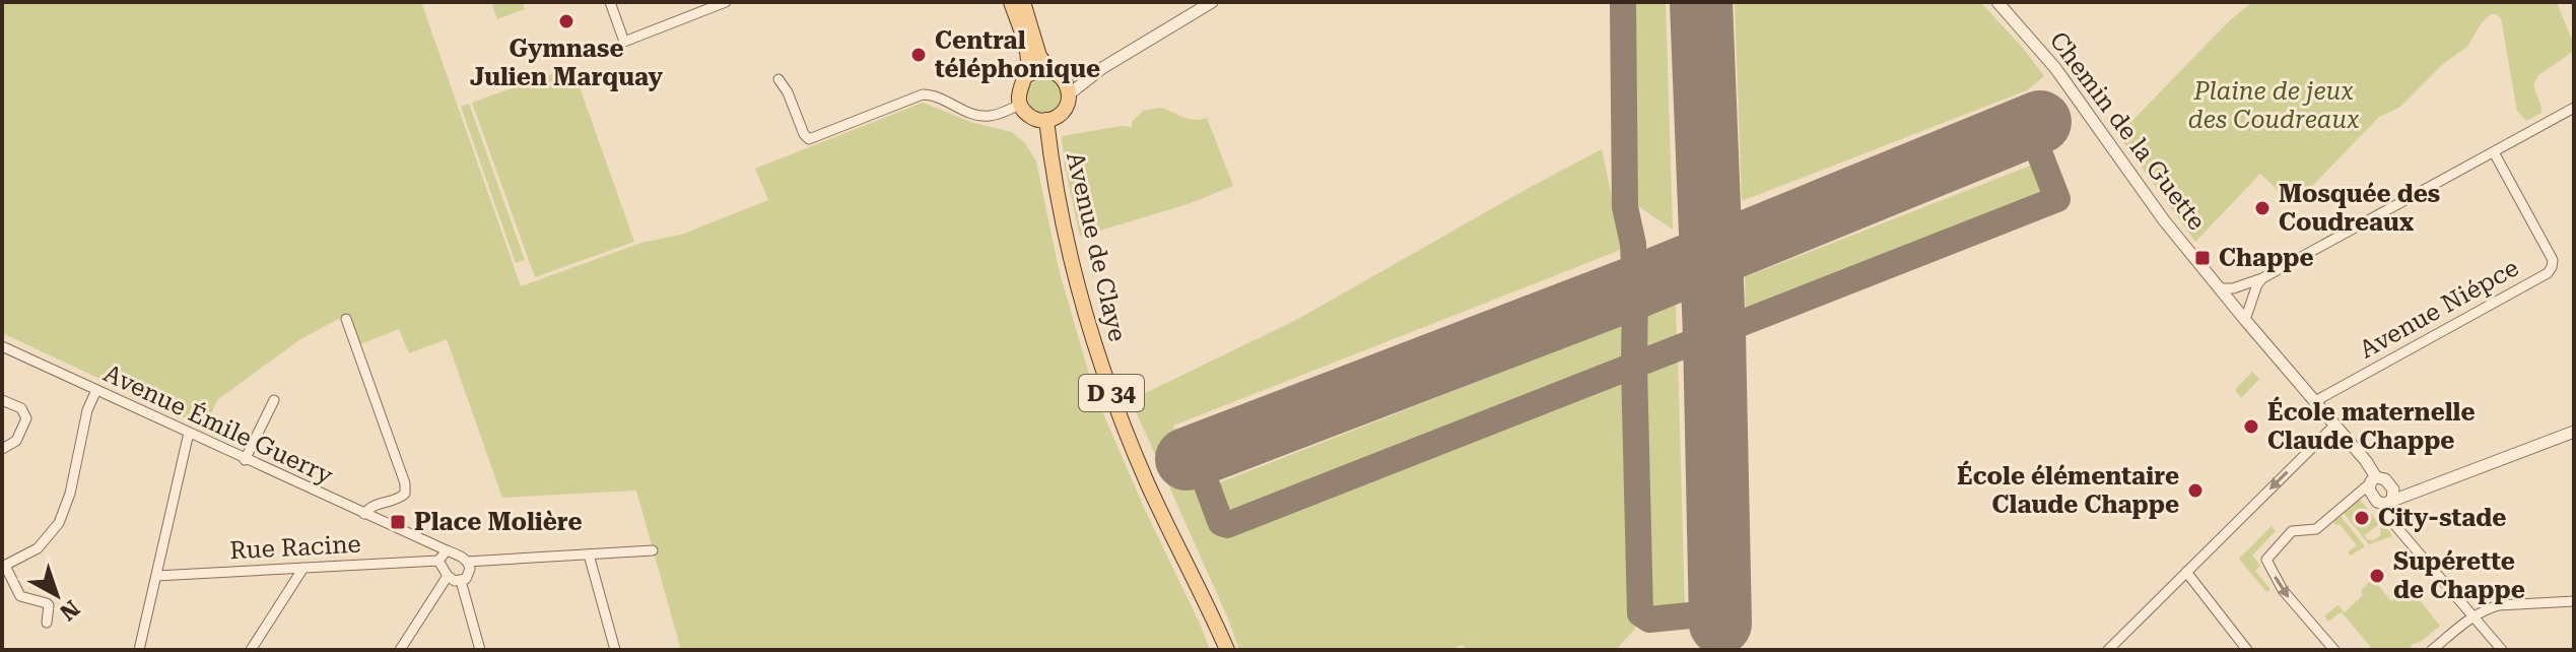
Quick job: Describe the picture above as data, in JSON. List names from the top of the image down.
{
  "streets": {
    "main road": ["Avenue de Claye", "D 34"],
    "street": [
      "Chemin de la Guette",
      "Avenue Niépce",
      "Avenue Émile Guerry",
      "Rue Racine"
    ]
  },
  "crossings": [
    ["Chemin de la Guette", "Avenue Niépce"],
    ["Avenue Émile Guerry", "Rue Racine"]
  ],
  "parks": ["Plaine de jeux des Coudreaux"],
  "places": {
    "other": [
      "Gymnase Julien Marquay",
      "Central téléphonique",
      "Mosquée des Coudreaux",
      "École maternelle Claude Chappe",
      "École élémentaire Claude Chappe",
      "City-stade",
      "Supérette de Chappe"
    ],
    "transit": ["Chappe", "Place Molière"]
  },
  "north": "bottom right"
}
